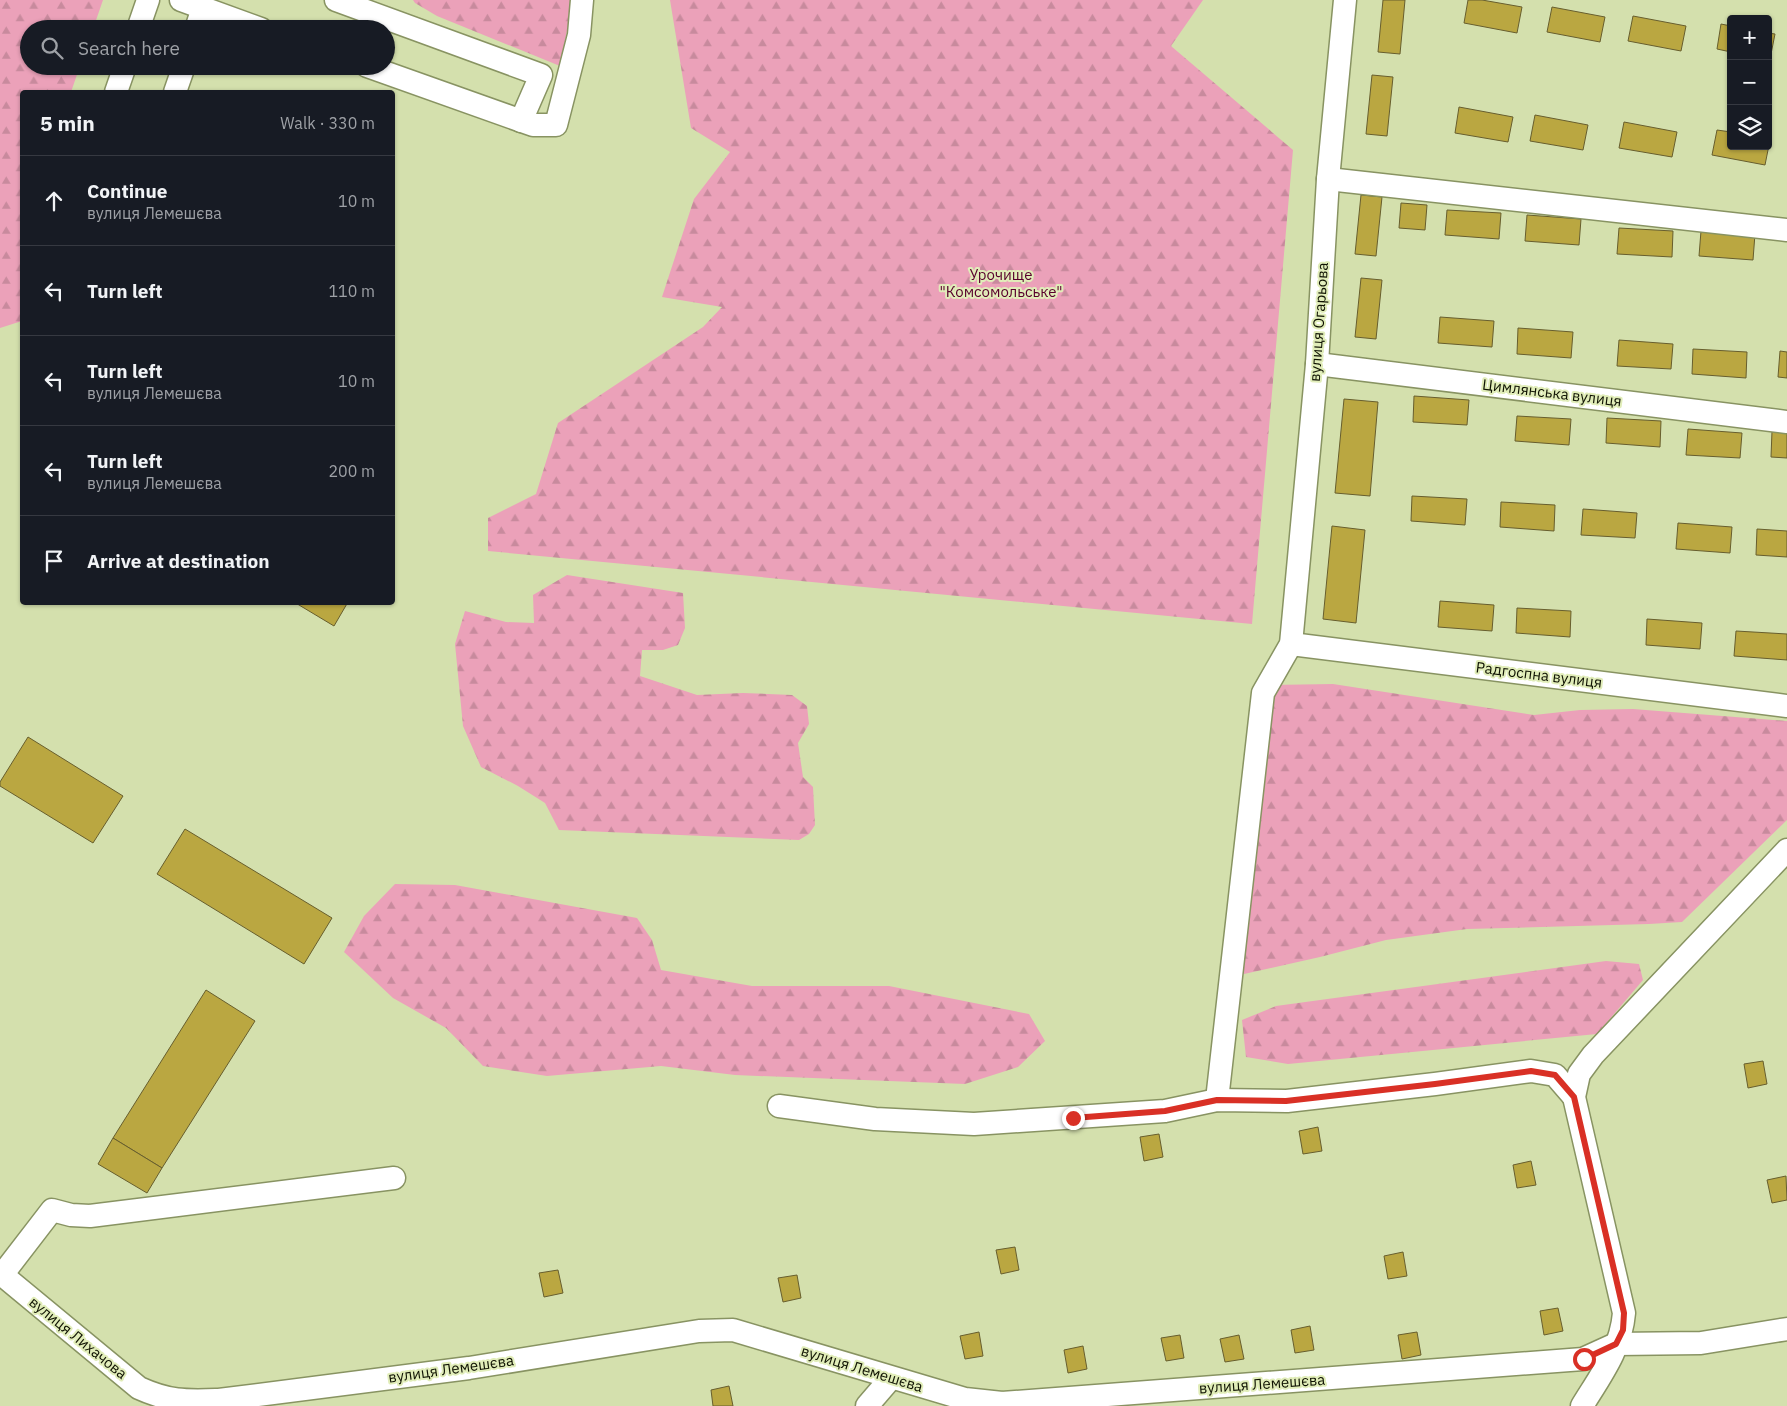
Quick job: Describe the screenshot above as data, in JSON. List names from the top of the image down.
{
  "streets": {
    "street": [
      "вулиця Огарьова",
      "Цимлянська вулиця",
      "Радгоспна вулиця",
      "вулиця Лихачова",
      "вулиця Лемешєва"
    ]
  },
  "crossings": [
    ["вулиця Огарьова", "Цимлянська вулиця"],
    ["вулиця Огарьова", "Радгоспна вулиця"],
    ["вулиця Лихачова", "вулиця Лемешєва"]
  ],
  "parks": ["Урочище \"Комсомольське\""],
  "page": {
    "map_buttons": ["+", "−"],
    "search": "Search here",
    "heading": ["5 min", "Walk · 330 m"],
    "list": [
      ["Continue", "вулиця Лемешєва", "10 m"],
      ["Turn left", "110 m"],
      ["Turn left", "вулиця Лемешєва", "10 m"],
      ["Turn left", "вулиця Лемешєва", "200 m"],
      "Arrive at destination"
    ]
  }
}
